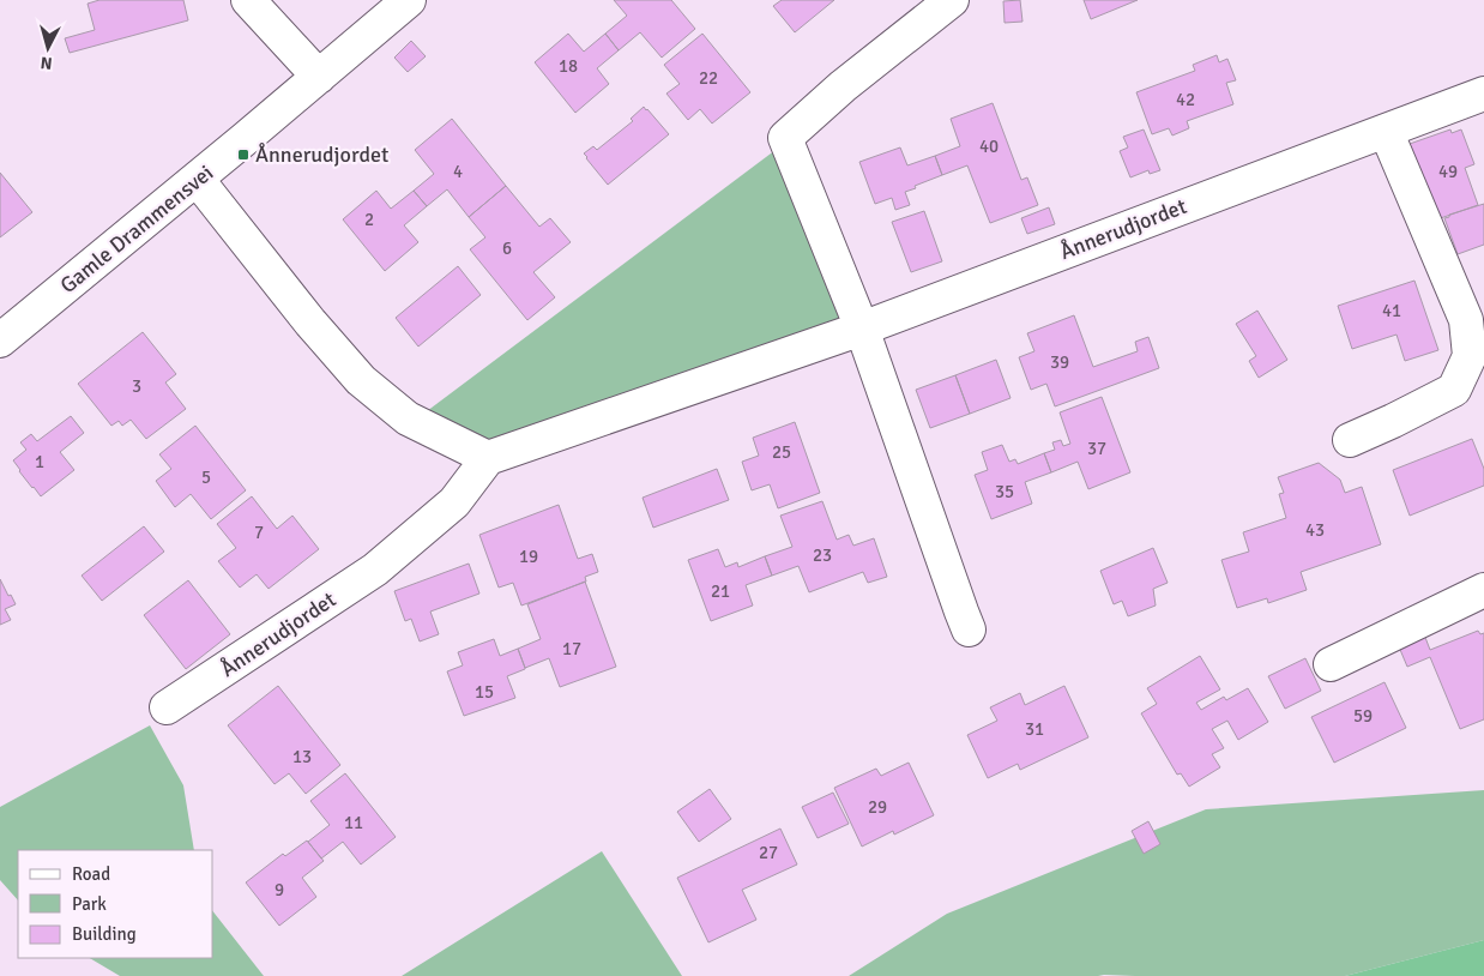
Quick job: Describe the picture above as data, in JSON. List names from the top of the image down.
{
  "streets": {
    "street": ["Gamle Drammensvei", "Ånnerudjordet"]
  },
  "places": {
    "transit": ["Ånnerudjordet"]
  },
  "house_numbers": [
    "18",
    "22",
    "42",
    "40",
    "4",
    "49",
    "2",
    "6",
    "41",
    "39",
    "3",
    "37",
    "25",
    "1",
    "5",
    "35",
    "43",
    "7",
    "23",
    "19",
    "21",
    "17",
    "15",
    "59",
    "31",
    "13",
    "29",
    "11",
    "27",
    "9"
  ],
  "legend": ["Road", "Park", "Building"],
  "north": "bottom"
}
